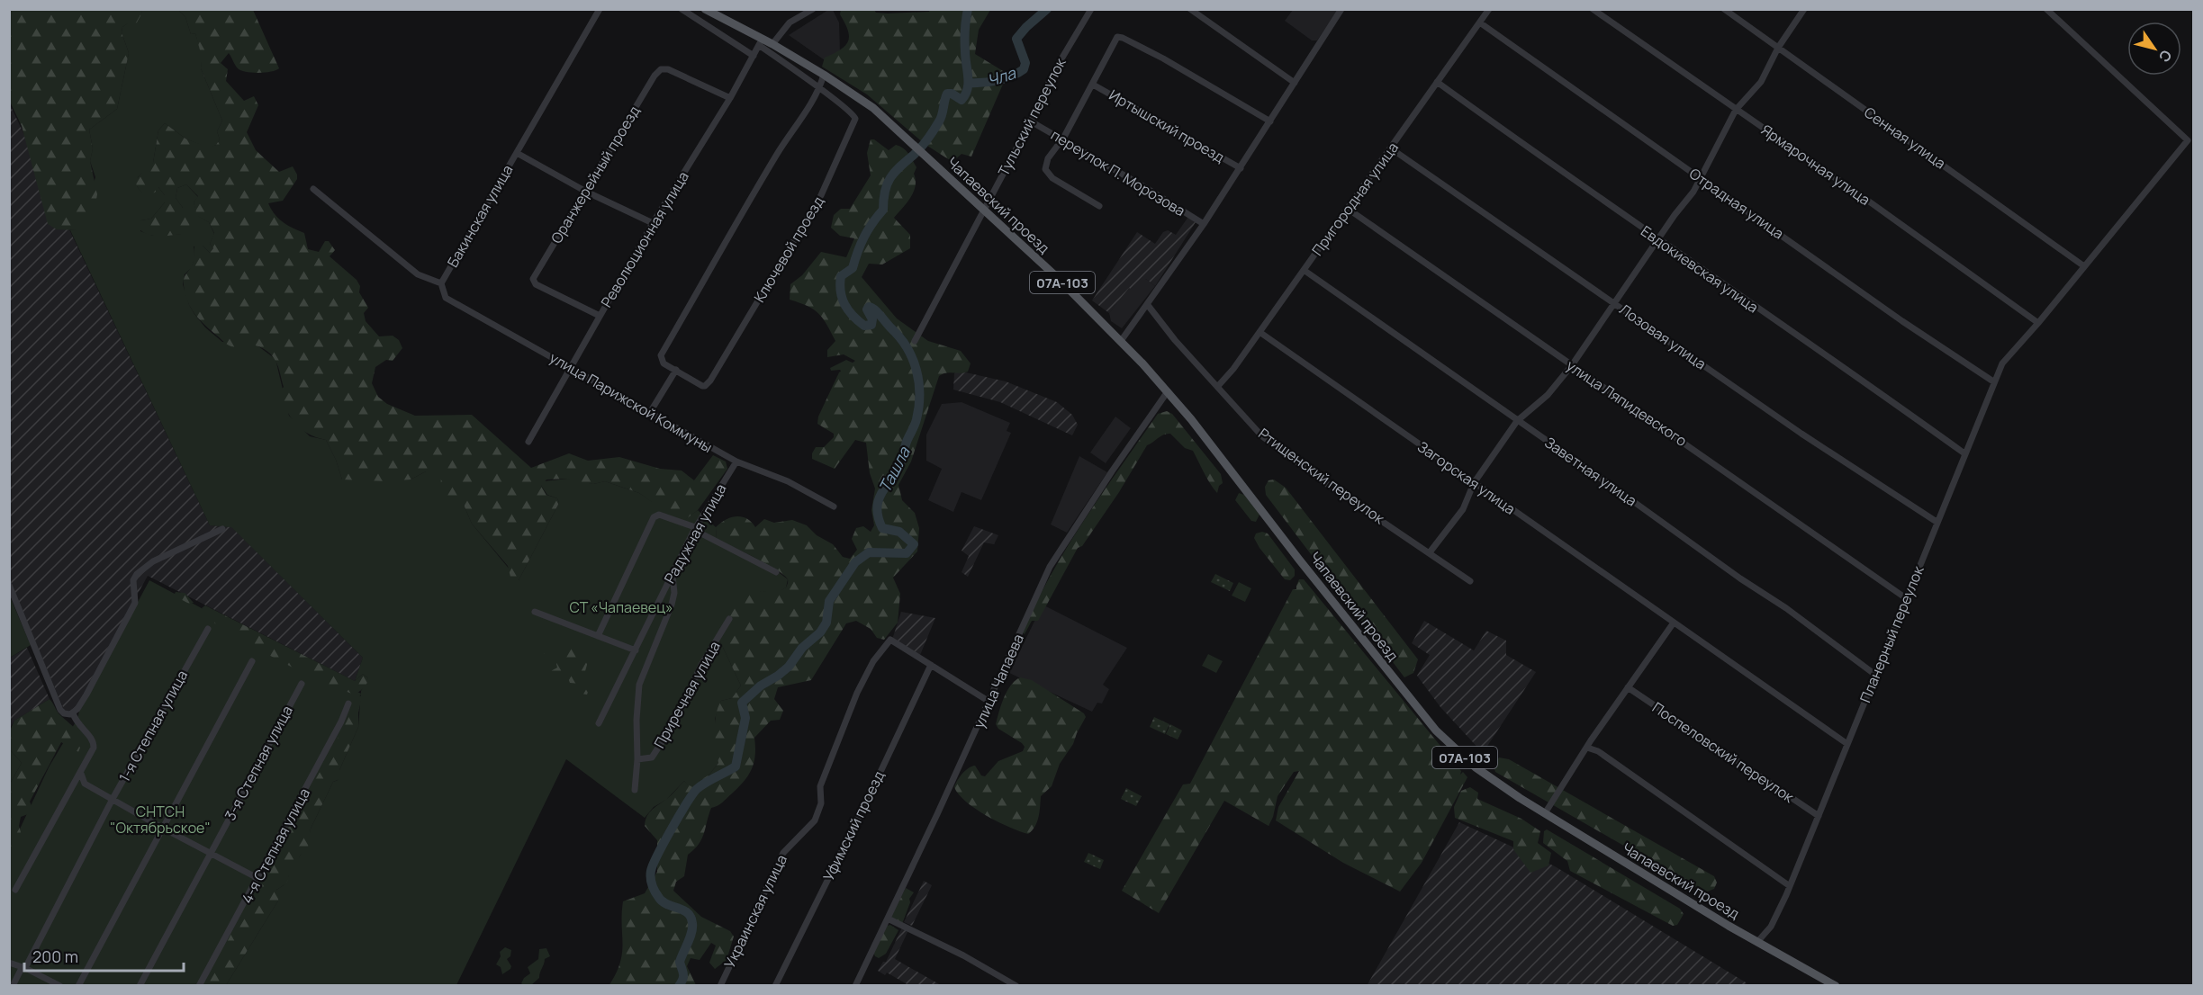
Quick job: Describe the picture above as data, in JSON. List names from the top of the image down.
{
  "streets": {
    "main road": ["Чапаевский проезд", "07А-103"],
    "street": [
      "Тульский переулок",
      "Иртышский проезд",
      "Сенная улица",
      "Ярмарочная улица",
      "переулок П. Морозова",
      "Оранжерейный проезд",
      "Пригородная улица",
      "Отрадная улица",
      "Бакинская улица",
      "Революционная улица",
      "Ключевой проезд",
      "Евдокиевская улица",
      "Лозовая улица",
      "улица Парижской Коммуны",
      "улица Ляпидевского",
      "Заветная улица",
      "Ртищенский переулок",
      "Загорская улица",
      "Радужная улица",
      "Планерный переулок",
      "улица Чапаева",
      "Приречная улица",
      "1-я Степная улица",
      "Поспеловский переулок",
      "3-я Степная улица",
      "Уфимский проезд",
      "4-я Степная улица",
      "Украинская улица"
    ]
  },
  "crossings": [
    ["Тульский переулок", "переулок П. Морозова"],
    ["Тульский переулок", "Чапаевский проезд"],
    ["Сенная улица", "Планерный переулок"],
    ["Ярмарочная улица", "Планерный переулок"],
    ["Оранжерейный проезд", "Революционная улица"],
    ["Пригородная улица", "Отрадная улица"],
    ["Пригородная улица", "Евдокиевская улица"],
    ["Пригородная улица", "Лозовая улица"],
    ["Пригородная улица", "улица Ляпидевского"],
    ["Пригородная улица", "Заветная улица"],
    ["Пригородная улица", "Ртищенский переулок"],
    ["Пригородная улица", "Загорская улица"],
    ["Отрадная улица", "Планерный переулок"],
    ["Чапаевский проезд", "Ключевой проезд"],
    ["Чапаевский проезд", "07А-103"],
    ["Чапаевский проезд", "Планерный переулок"],
    ["Чапаевский проезд", "улица Чапаева"],
    ["Бакинская улица", "улица Парижской Коммуны"],
    ["Революционная улица", "Ключевой проезд"],
    ["Революционная улица", "07А-103"],
    ["Революционная улица", "улица Парижской Коммуны"],
    ["Ключевой проезд", "07А-103"],
    ["Евдокиевская улица", "Планерный переулок"],
    ["Лозовая улица", "Планерный переулок"],
    ["улица Парижской Коммуны", "Радужная улица"],
    ["улица Ляпидевского", "Планерный переулок"],
    ["Заветная улица", "Планерный переулок"],
    ["Загорская улица", "Планерный переулок"],
    ["Планерный переулок", "Поспеловский переулок"],
    ["Уфимский проезд", "Украинская улица"]
  ],
  "water": ["Чла", "Ташла"],
  "parks": ["СТ «Чапаевец»", "СНТСН \"Октябрьское\""],
  "scale_bar": "200 m",
  "north": "bottom right"
}
